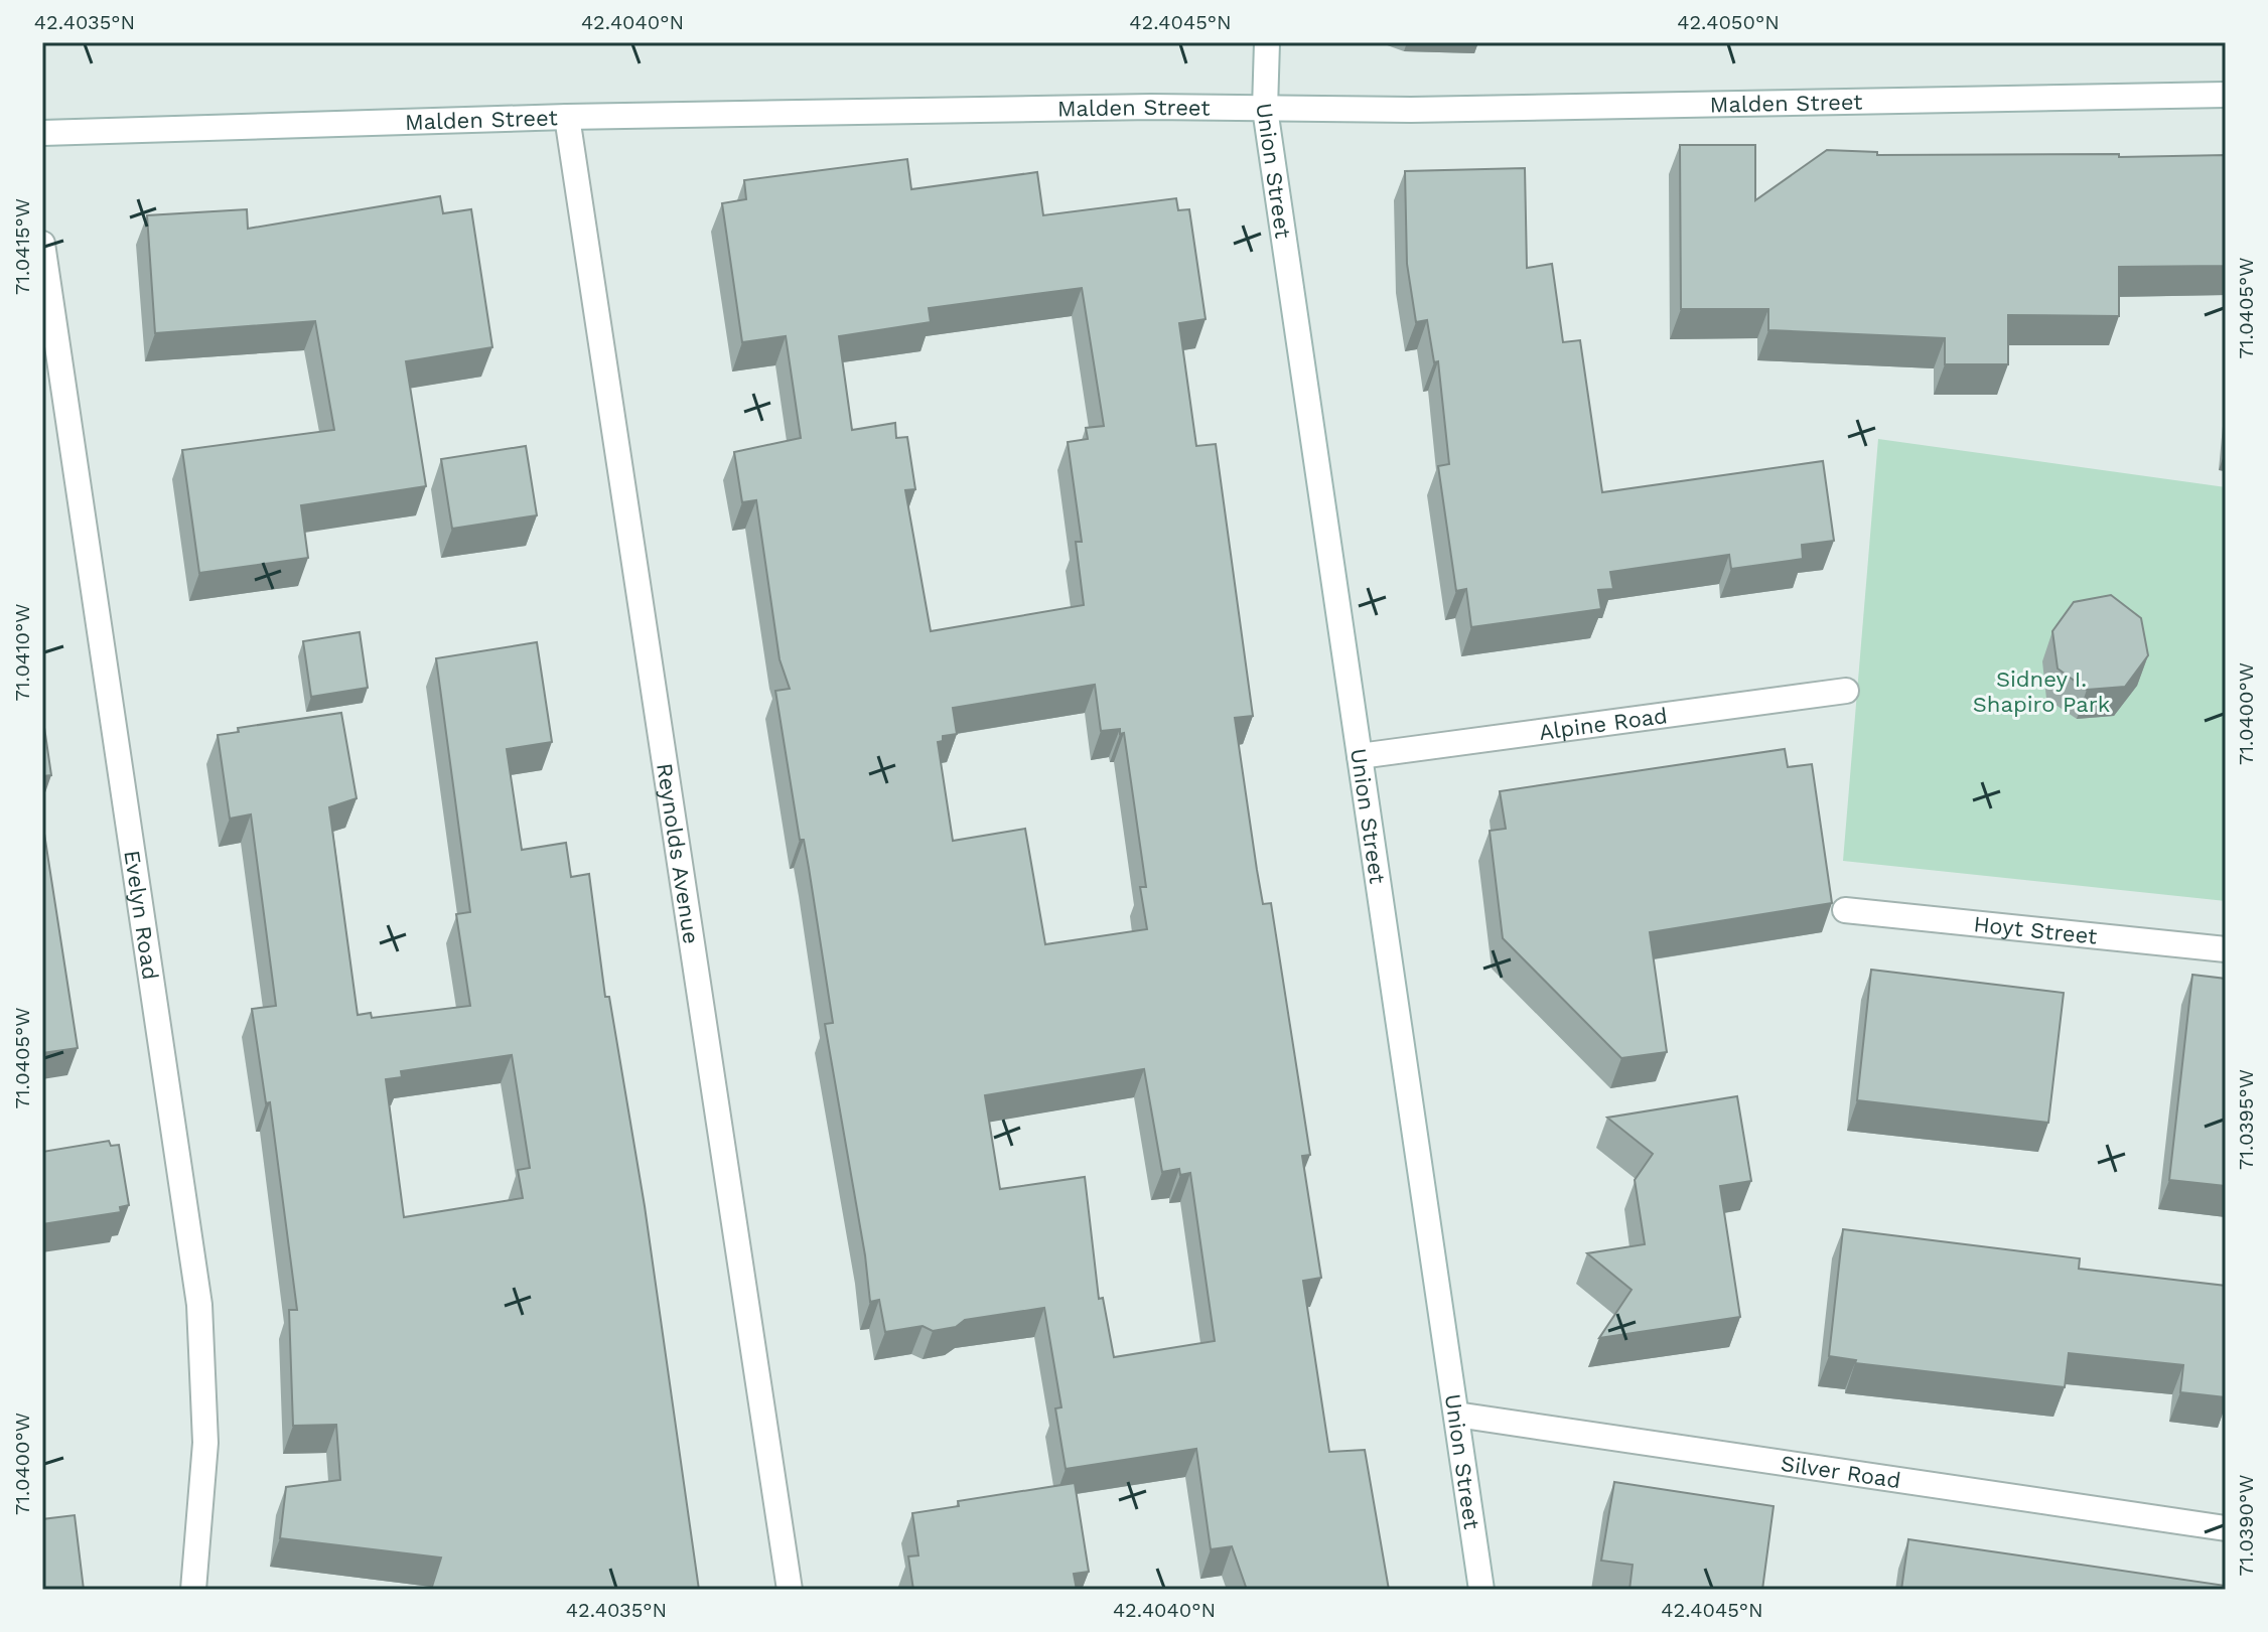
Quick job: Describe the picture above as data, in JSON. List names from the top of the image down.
{
  "streets": {
    "street": [
      "Malden Street",
      "Union Street",
      "Alpine Road",
      "Reynolds Avenue",
      "Evelyn Road",
      "Hoyt Street",
      "Silver Road"
    ]
  },
  "crossings": [
    ["Malden Street", "Union Street"],
    ["Malden Street", "Reynolds Avenue"],
    ["Union Street", "Alpine Road"],
    ["Union Street", "Silver Road"]
  ],
  "parks": ["Sidney I. Shapiro Park"],
  "coordinates": [
    "42.4035°N",
    "42.4040°N",
    "42.4045°N",
    "42.4050°N",
    "71.0415°W",
    "71.0405°W",
    "71.0410°W",
    "71.0400°W",
    "71.0395°W",
    "71.0390°W"
  ]
}
